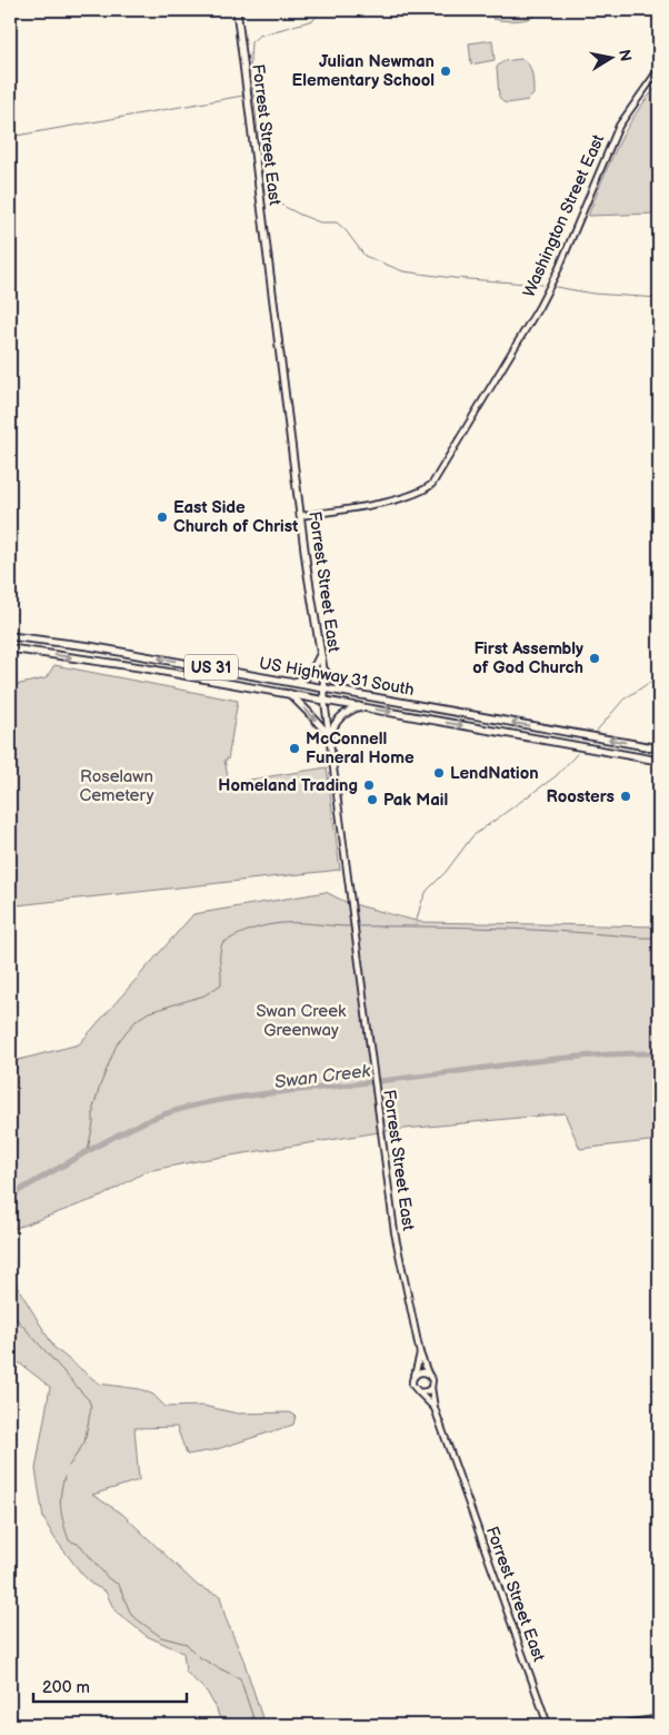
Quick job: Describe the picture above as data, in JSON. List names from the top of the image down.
{
  "streets": {
    "main road": ["Forrest Street East", "US 31", "US Highway 31 South"],
    "street": ["Washington Street East"]
  },
  "crossings": [
    ["Forrest Street East", "Washington Street East"],
    ["Forrest Street East", "US Highway 31 South"]
  ],
  "water": ["Swan Creek"],
  "parks": ["Roselawn Cemetery", "Swan Creek Greenway"],
  "places": [
    "Julian Newman Elementary School",
    "East Side Church of Christ",
    "First Assembly of God Church",
    "McConnell Funeral Home",
    "LendNation",
    "Homeland Trading",
    "Roosters",
    "Pak Mail"
  ],
  "scale_bar": "200 m",
  "north": "right"
}
